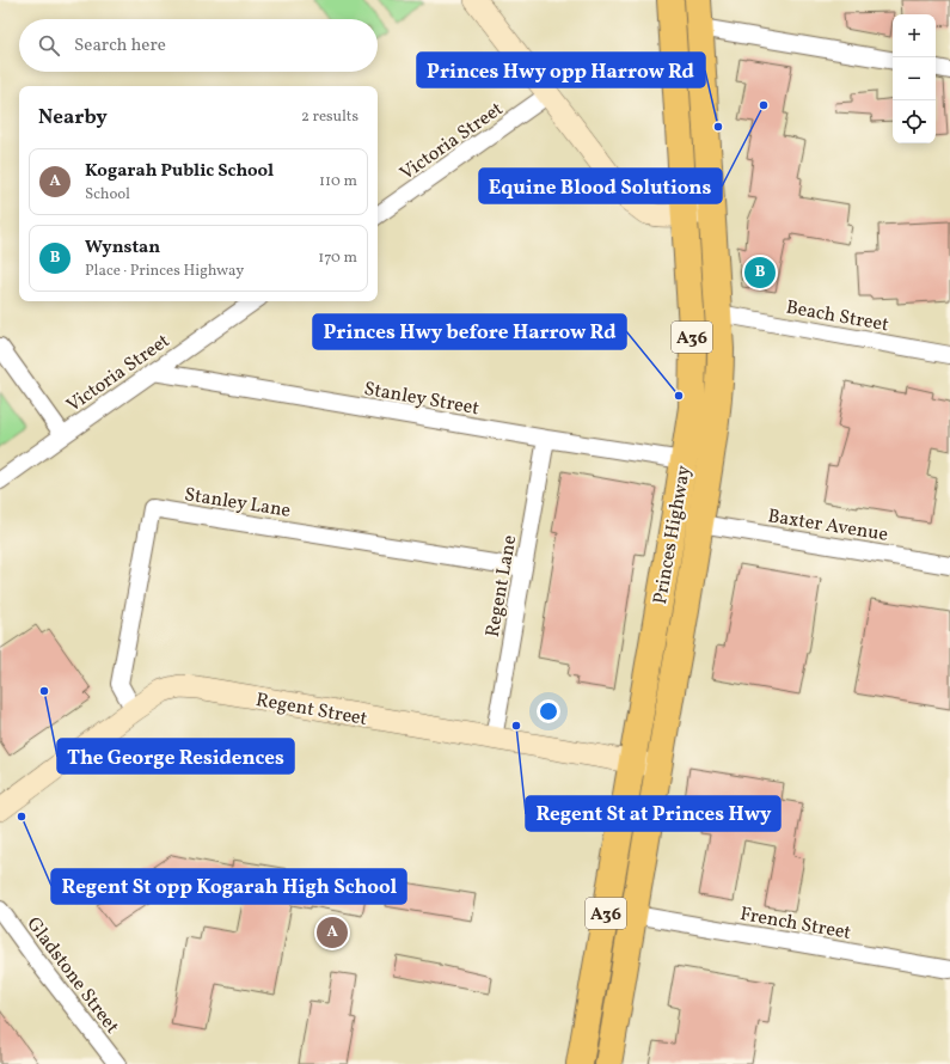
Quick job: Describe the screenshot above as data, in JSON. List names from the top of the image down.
{
  "streets": {
    "highway": ["A36", "Princes Highway"],
    "main road": ["Regent Street"],
    "street": [
      "Victoria Street",
      "Beach Street",
      "Stanley Street",
      "Stanley Lane",
      "Baxter Avenue",
      "Regent Lane",
      "French Street",
      "Gladstone Street"
    ]
  },
  "crossings": [
    ["Victoria Street", "Stanley Street"],
    ["Beach Street", "Princes Highway"],
    ["Stanley Street", "Princes Highway"],
    ["Stanley Street", "Regent Lane"],
    ["Stanley Lane", "Regent Lane"],
    ["Stanley Lane", "Regent Street"],
    ["Baxter Avenue", "Princes Highway"],
    ["Princes Highway", "Regent Street"],
    ["Princes Highway", "French Street"],
    ["Regent Lane", "Regent Street"]
  ],
  "places": [
    "Equine Blood Solutions",
    "Princes Hwy opp Harrow Rd",
    "Princes Hwy before Harrow Rd",
    "The George Residences",
    "Regent St at Princes Hwy",
    "Regent St opp Kogarah High School"
  ],
  "page": {
    "map_buttons": ["+", "−"],
    "search": "Search here",
    "heading": ["Nearby", "2 results"],
    "list": [
      {
        "mark": "A",
        "name": "Kogarah Public School",
        "note": "School",
        "value": "110 m"
      },
      {
        "mark": "B",
        "name": "Wynstan",
        "note": "Place · Princes Highway",
        "value": "170 m"
      }
    ],
    "pins": ["B", "A"]
  }
}
